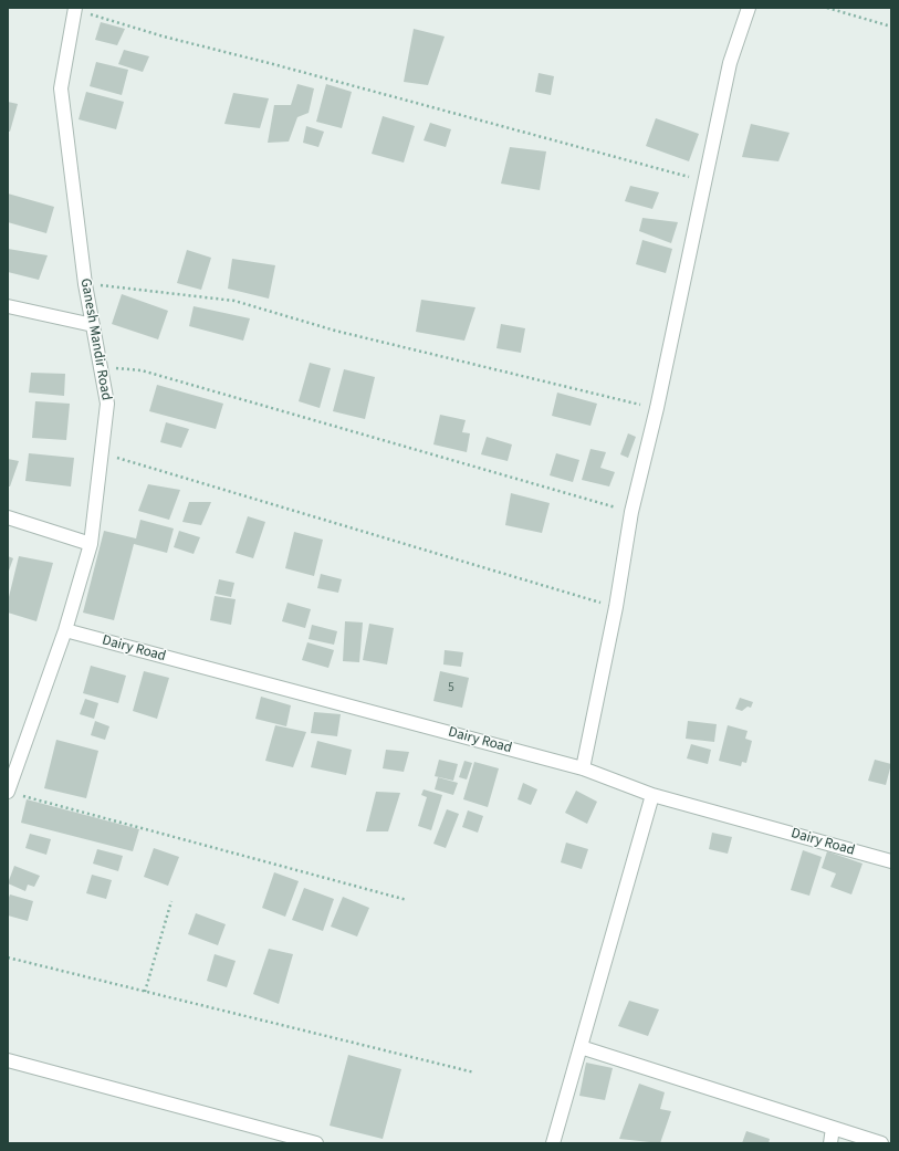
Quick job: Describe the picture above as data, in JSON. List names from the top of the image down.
{
  "streets": {
    "street": ["Ganesh Mandir Road", "Dairy Road"]
  },
  "crossings": [
    ["Ganesh Mandir Road", "Dairy Road"]
  ],
  "house_numbers": ["5"]
}
